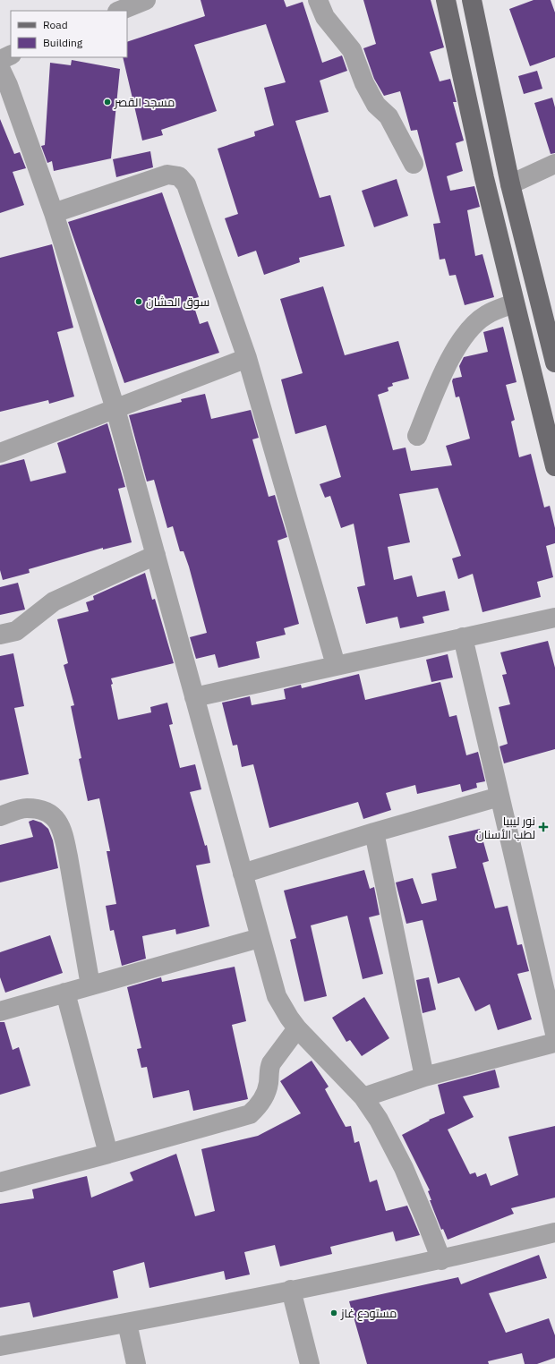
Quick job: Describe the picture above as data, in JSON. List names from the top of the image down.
{
  "places": {
    "other": ["مسجد القصر", "سوق الحشان", "مستودع غاز"],
    "health": ["نور ليبيا لطب الأسنان"]
  },
  "legend": ["Road", "Building"]
}
